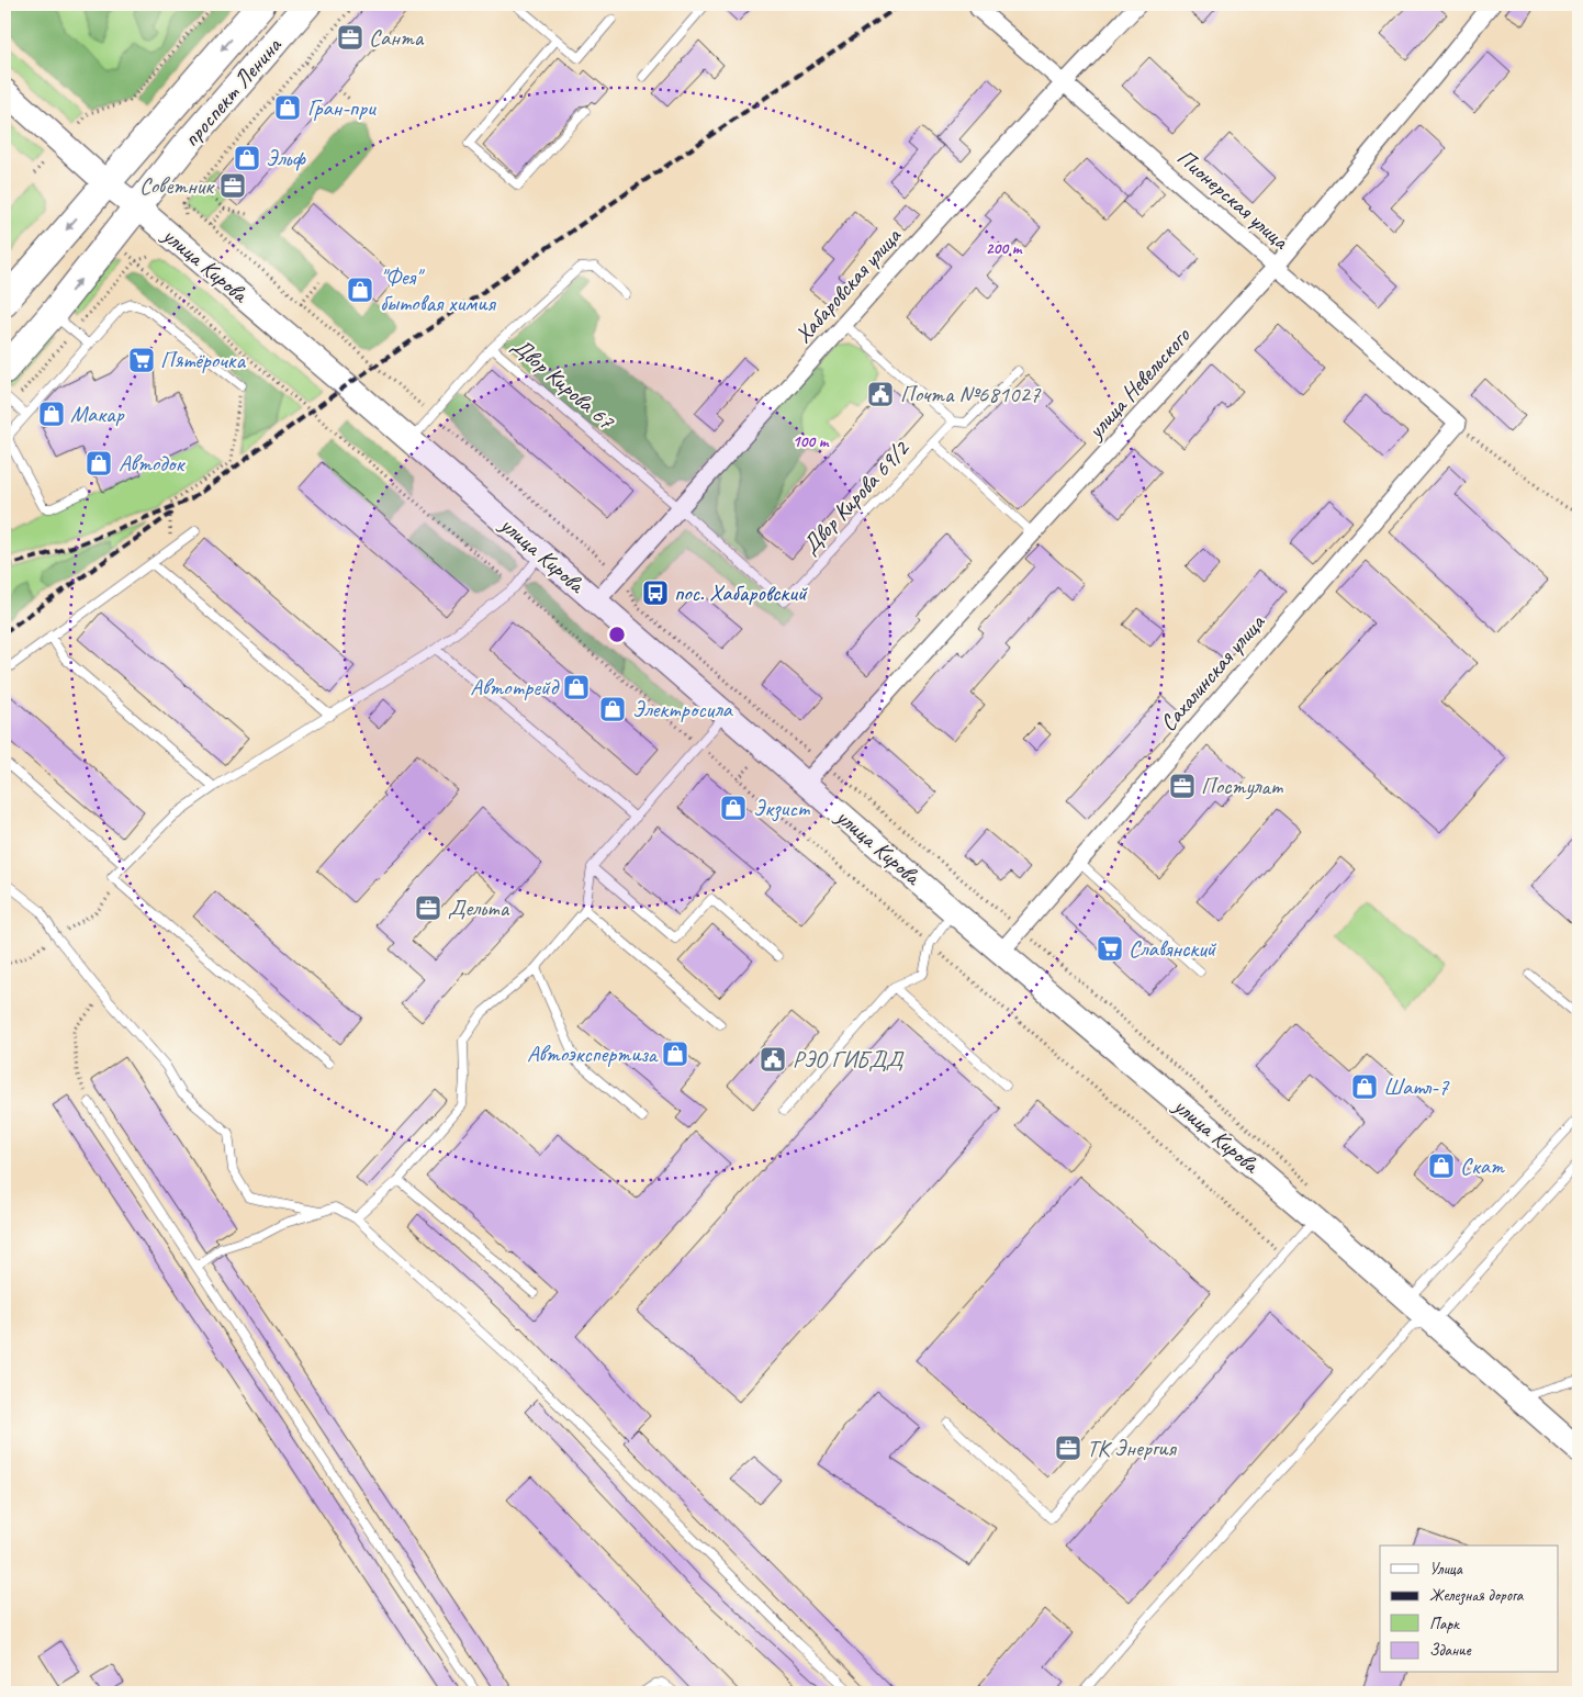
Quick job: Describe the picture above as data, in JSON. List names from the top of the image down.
{
  "streets": {
    "main road": ["проспект Ленина", "улица Кирова"],
    "street": [
      "Пионерская улица",
      "Хабаровская улица",
      "улица Невельского",
      "Сахалинская улица"
    ],
    "lane": ["Двор Кирова 67", "Двор Кирова 69/2"]
  },
  "crossings": [
    ["проспект Ленина", "улица Кирова"],
    ["Пионерская улица", "Хабаровская улица"],
    ["Пионерская улица", "улица Невельского"],
    ["Пионерская улица", "Сахалинская улица"],
    ["улица Кирова", "Хабаровская улица"],
    ["улица Кирова", "Двор Кирова 67"],
    ["улица Кирова", "улица Невельского"],
    ["улица Кирова", "Сахалинская улица"],
    ["Хабаровская улица", "Двор Кирова 67"],
    ["Хабаровская улица", "Двор Кирова 69/2"],
    ["Двор Кирова 67", "Двор Кирова 69/2"]
  ],
  "places": {
    "office": [
      "Санта",
      "Советник",
      "Постулат",
      "Дельта",
      "ТК Энергия"
    ],
    "shop": [
      "Гран-при",
      "Эльф",
      "\"Фея\" бытовая химия",
      "Макар",
      "Автодок",
      "Автотрейд",
      "Электросила",
      "Экзист",
      "Автоэкспертиза",
      "Шатл-7",
      "Скат"
    ],
    "supermarket": ["Пятёрочка", "Славянский"],
    "public building": ["Почта №681027", "РЭО ГИБДД"],
    "bus stop": ["пос. Хабаровский"]
  },
  "legend": [
    "Улица",
    "Железная дорога",
    "Парк",
    "Здание"
  ],
  "rings": ["200 m", "100 m"]
}
